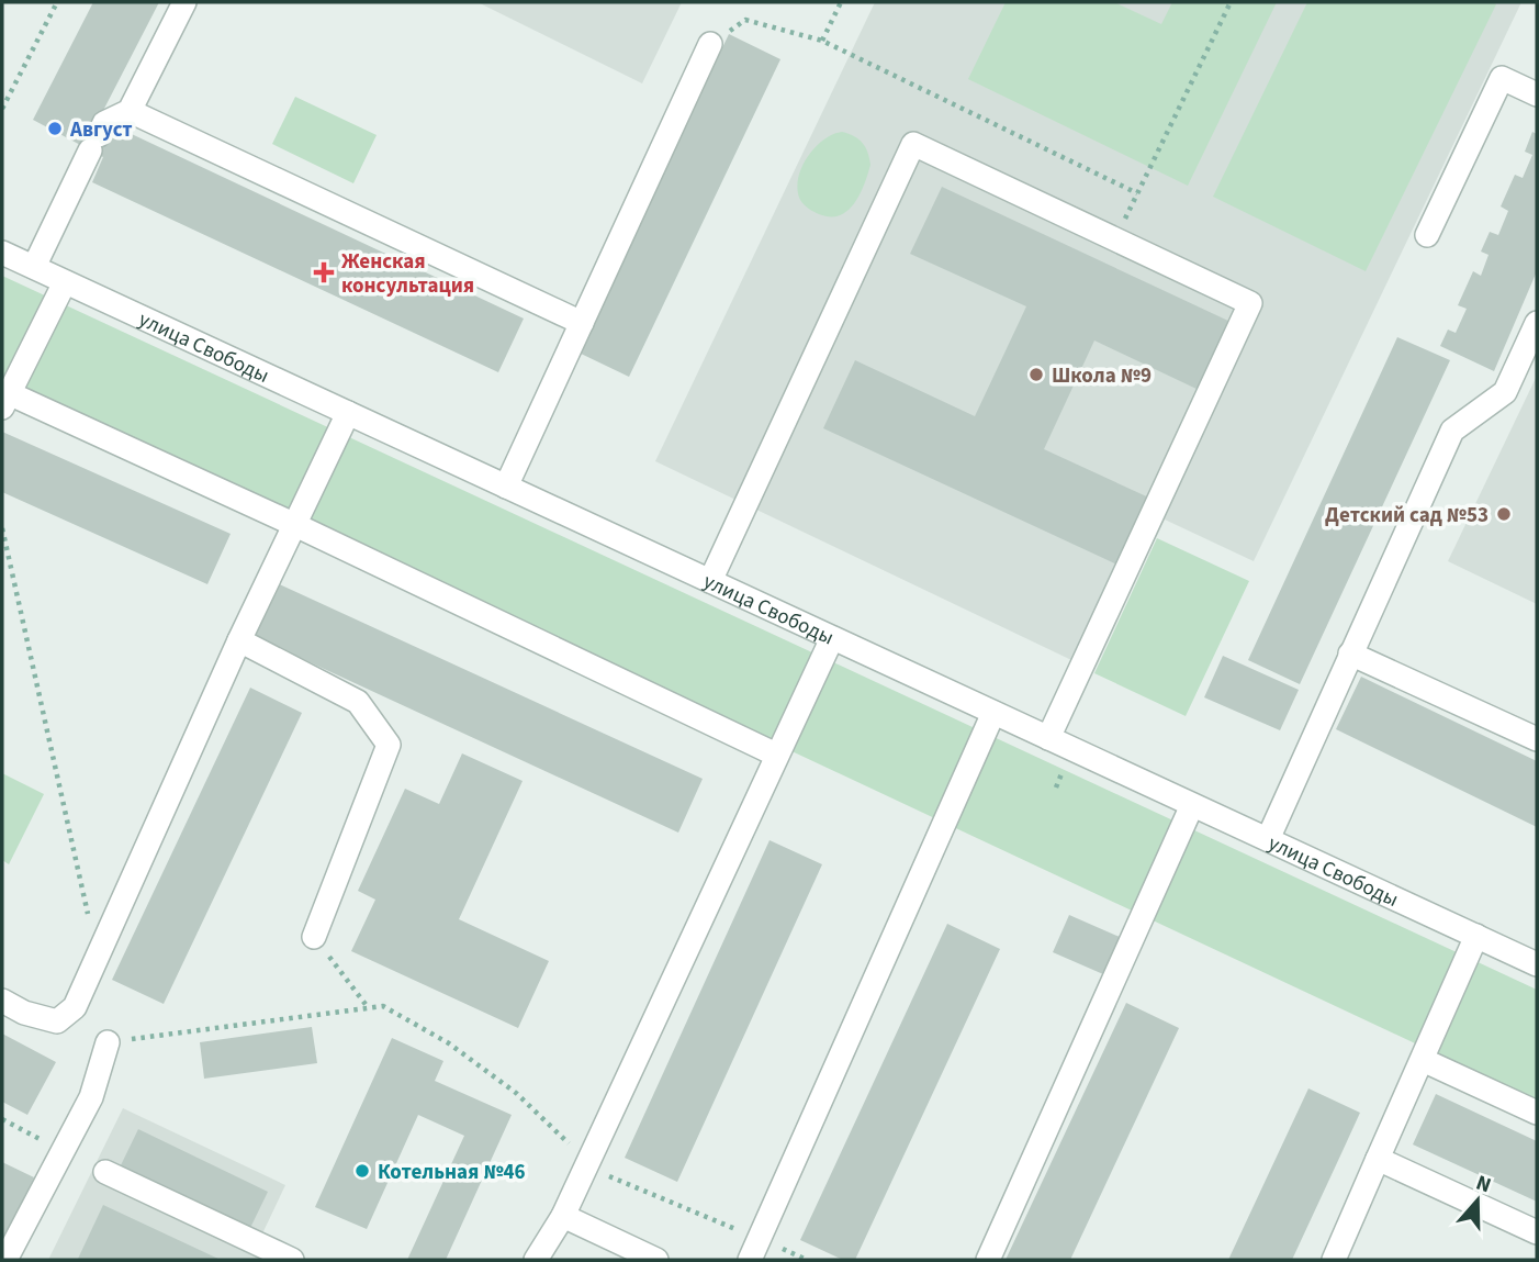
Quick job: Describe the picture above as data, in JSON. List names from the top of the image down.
{
  "streets": {
    "street": ["улица Свободы"]
  },
  "places": {
    "other": [
      "Август",
      "Школа №9",
      "Детский сад №53",
      "Котельная №46"
    ],
    "health": ["Женская консультация"]
  },
  "north": "top"
}
